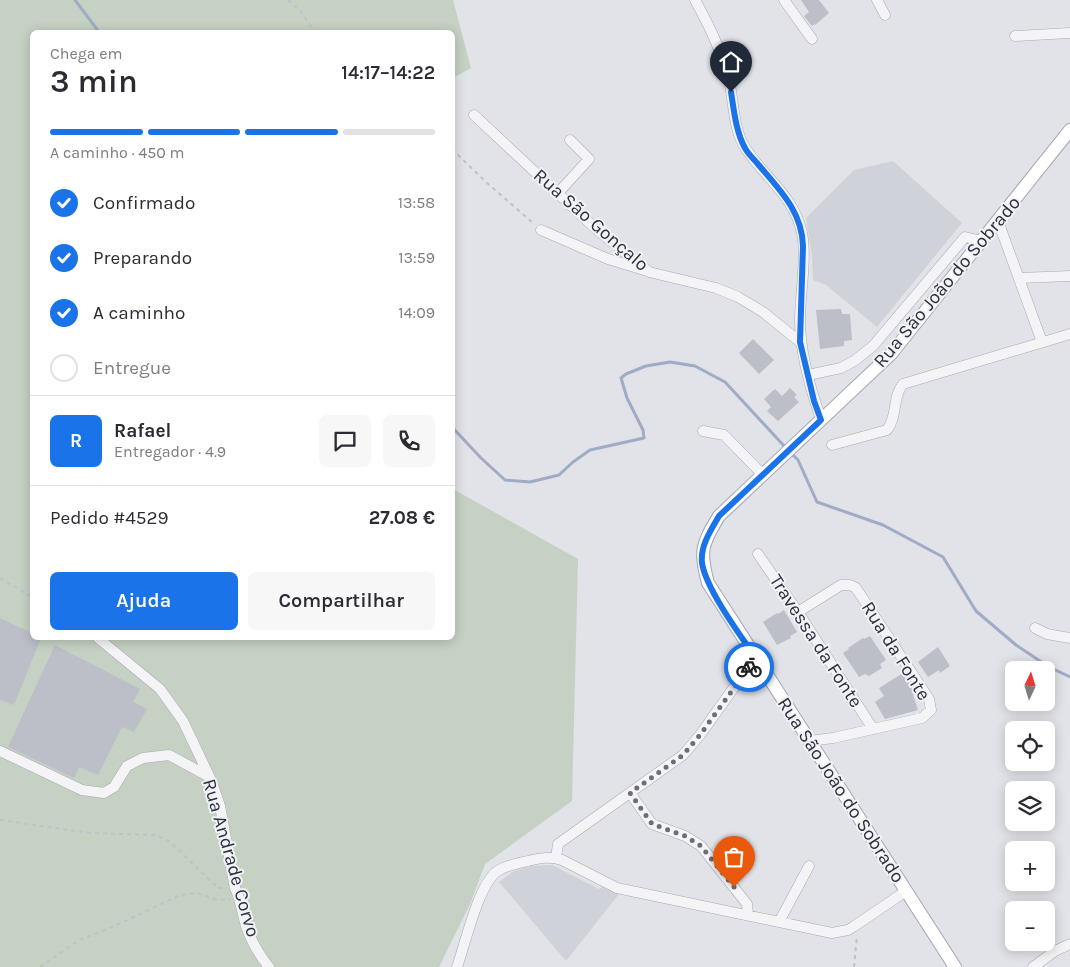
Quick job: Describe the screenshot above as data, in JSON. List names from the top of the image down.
{
  "streets": {
    "main road": ["Rua São João do Sobrado"],
    "street": [
      "Rua São Gonçalo",
      "Travessa da Fonte",
      "Rua da Fonte",
      "Rua Andrade Corvo"
    ]
  },
  "crossings": [
    ["Rua São João do Sobrado", "Rua da Fonte"],
    ["Travessa da Fonte", "Rua da Fonte"]
  ],
  "north": "top",
  "page": {
    "heading": ["3 min", "Chega em", "14:17–14:22"],
    "panel": [
      "Rafael",
      "Entregador · 4.9",
      "Pedido #4529",
      "27.08 €"
    ],
    "bar": "A caminho · 450 m",
    "list": [
      ["Confirmado", "13:58"],
      ["Preparando", "13:59"],
      ["A caminho", "14:09"],
      "Entregue"
    ],
    "round": "R",
    "buttons": ["Ajuda", "Compartilhar"],
    "map_buttons": ["+", "−"]
  }
}
